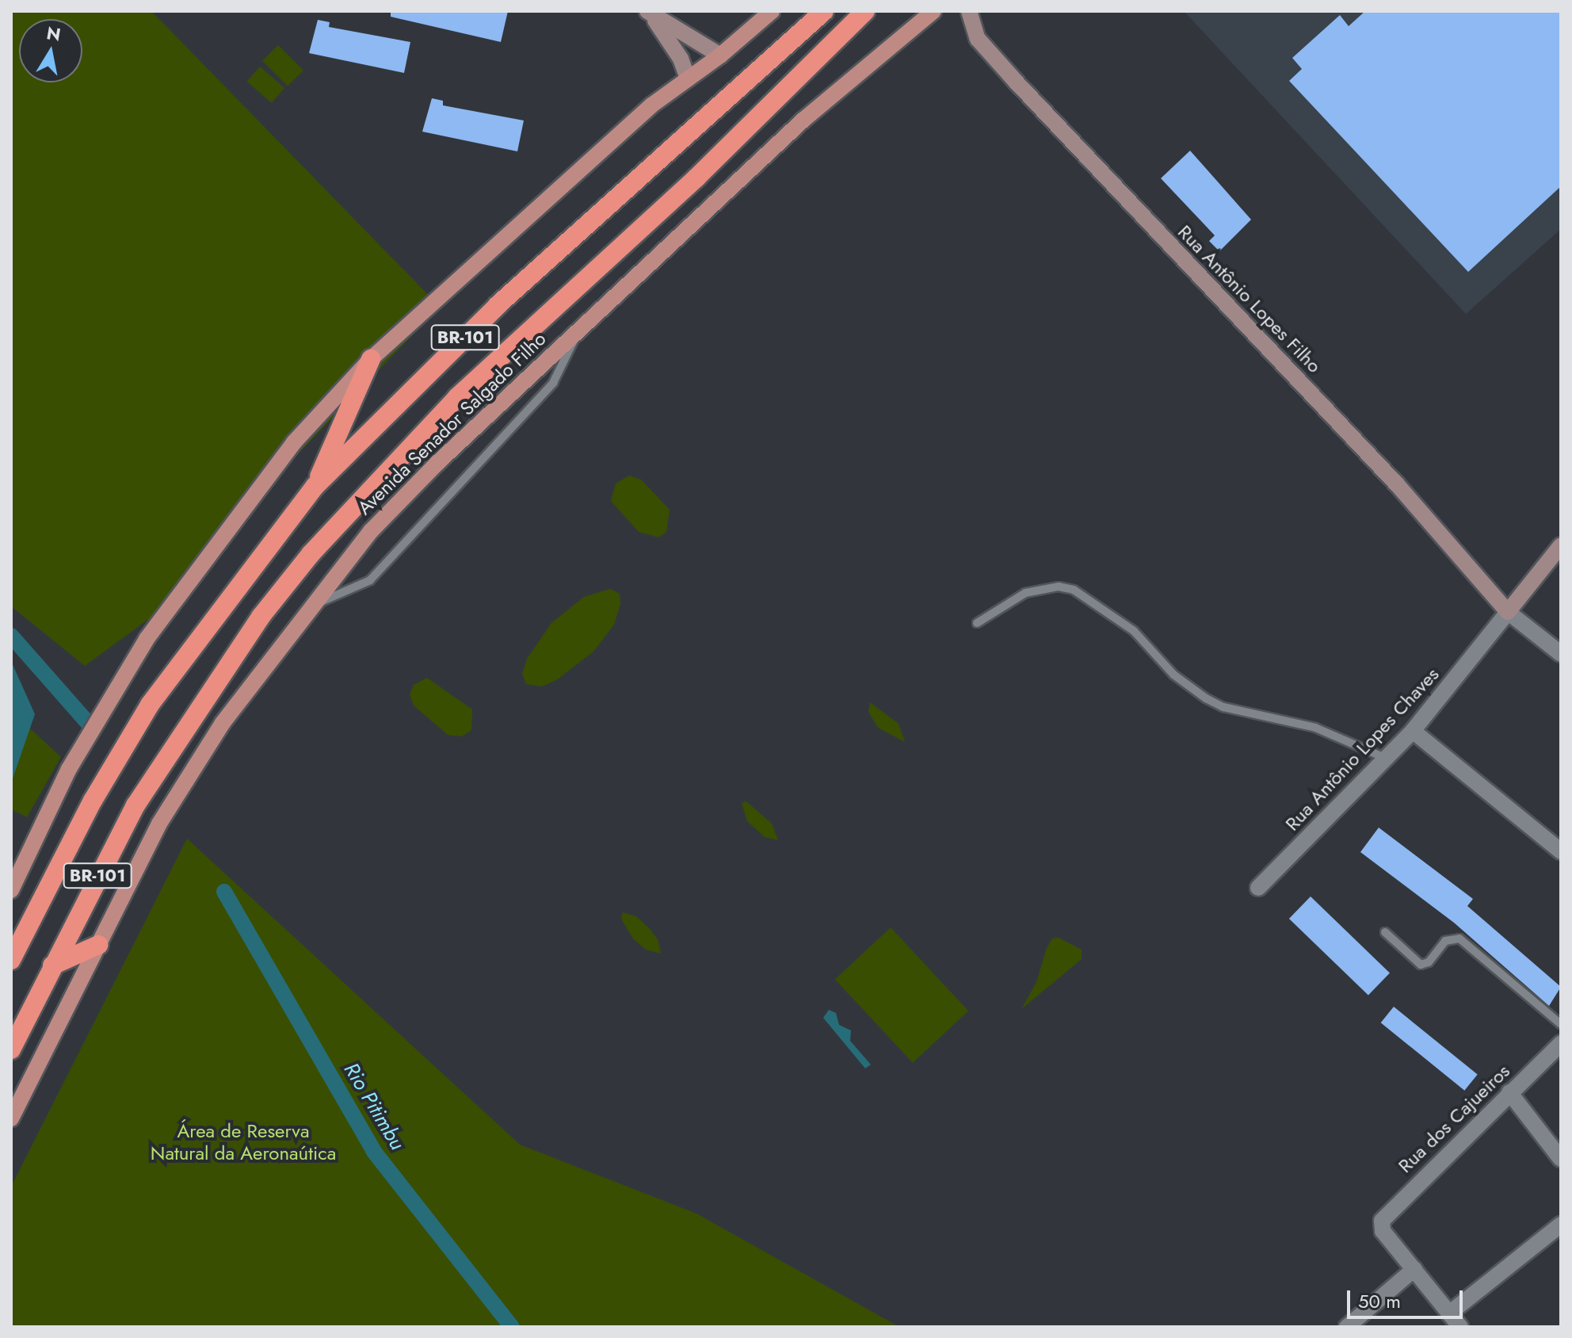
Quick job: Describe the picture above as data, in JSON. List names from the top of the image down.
{
  "streets": {
    "highway": ["BR-101", "Avenida Senador Salgado Filho"],
    "street": ["Rua Antônio Lopes Filho", "Rua Antônio Lopes Chaves", "Rua dos Cajueiros"]
  },
  "crossings": [
    ["Rua Antônio Lopes Filho", "Rua Antônio Lopes Chaves"],
    ["BR-101", "Avenida Senador Salgado Filho"]
  ],
  "water": ["Rio Pitimbu"],
  "parks": ["Área de Reserva Natural da Aeronaútica"],
  "scale_bar": "50 m",
  "north": "top"
}
